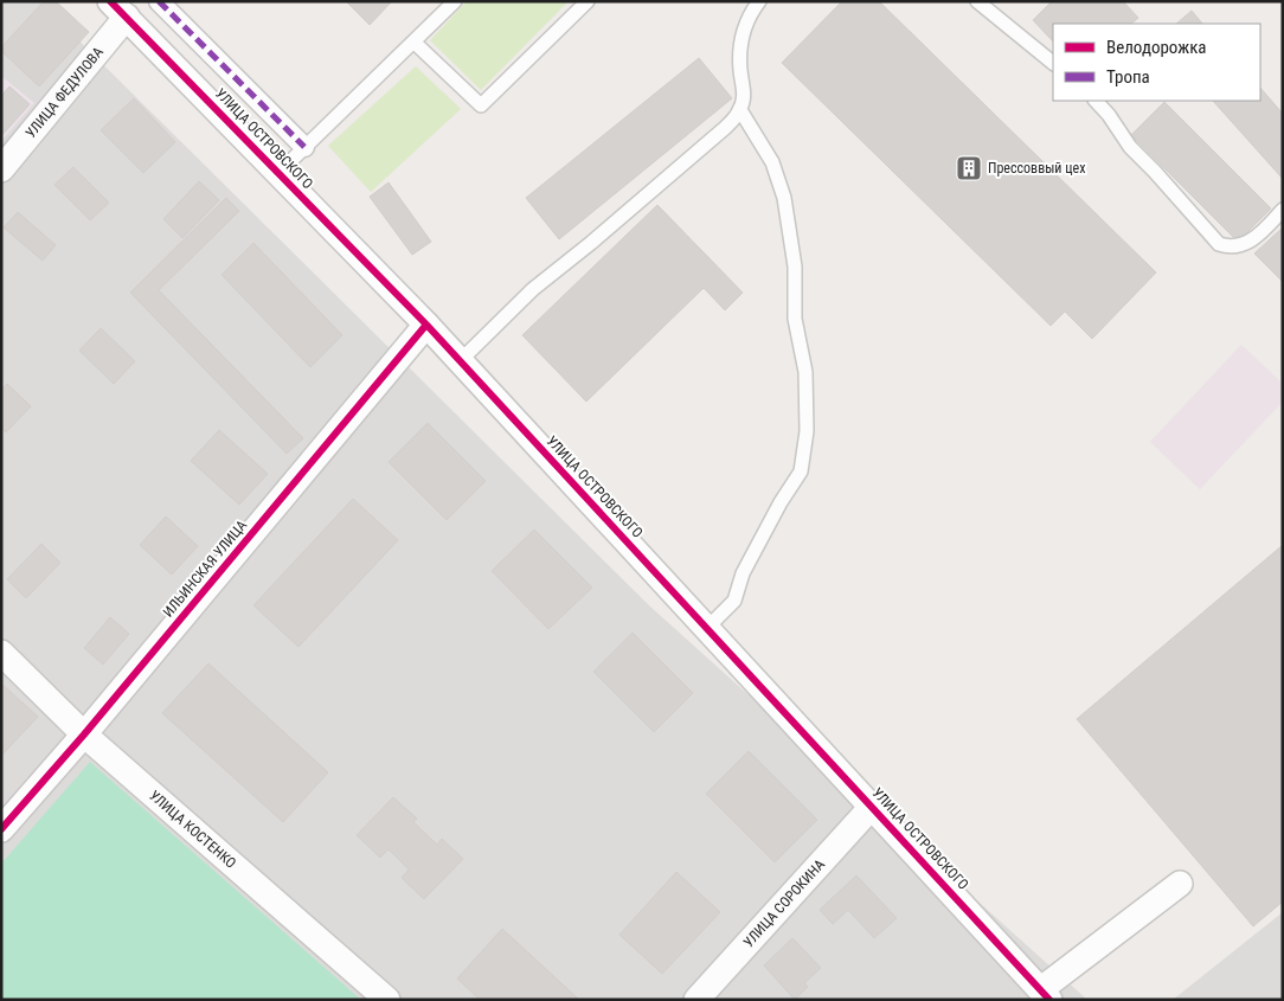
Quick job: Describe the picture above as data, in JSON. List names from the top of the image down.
{
  "streets": {
    "street": [
      "УЛИЦА ФЕДУЛОВА",
      "УЛИЦА ОСТРОВСКОГО",
      "ИЛЬИНСКАЯ УЛИЦА",
      "УЛИЦА КОСТЕНКО",
      "УЛИЦА СОРОКИНА"
    ]
  },
  "crossings": [
    ["УЛИЦА ФЕДУЛОВА", "УЛИЦА ОСТРОВСКОГО"],
    ["УЛИЦА ОСТРОВСКОГО", "ИЛЬИНСКАЯ УЛИЦА"],
    ["УЛИЦА ОСТРОВСКОГО", "УЛИЦА СОРОКИНА"],
    ["ИЛЬИНСКАЯ УЛИЦА", "УЛИЦА КОСТЕНКО"]
  ],
  "places": {
    "building": ["Прессоввый цех"]
  },
  "legend": ["Велодорожка", "Тропа"]
}
